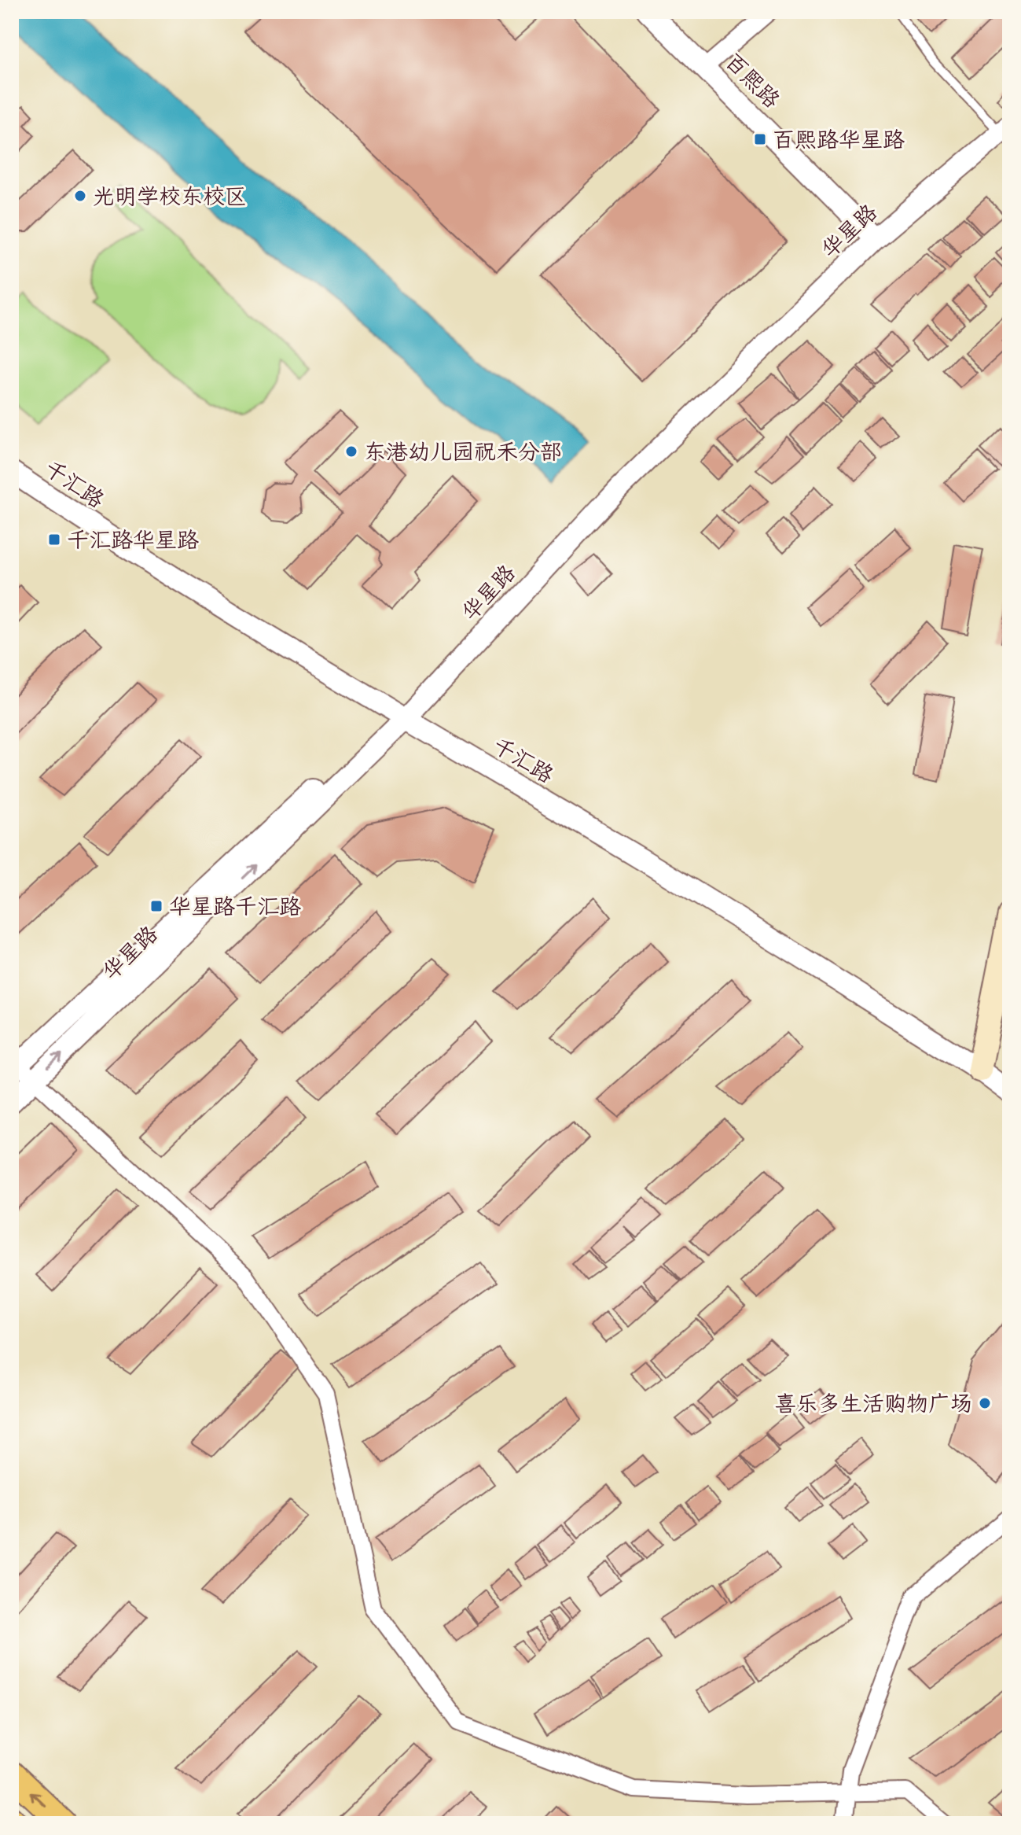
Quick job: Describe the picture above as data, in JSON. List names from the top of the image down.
{
  "streets": {
    "street": ["百熙路", "华星路", "千汇路"]
  },
  "crossings": [
    ["百熙路", "华星路"],
    ["华星路", "千汇路"]
  ],
  "places": {
    "transit": ["百熙路华星路", "千汇路华星路", "华星路千汇路"],
    "other": ["光明学校东校区", "东港幼儿园祝禾分部", "喜乐多生活购物广场"]
  }
}
